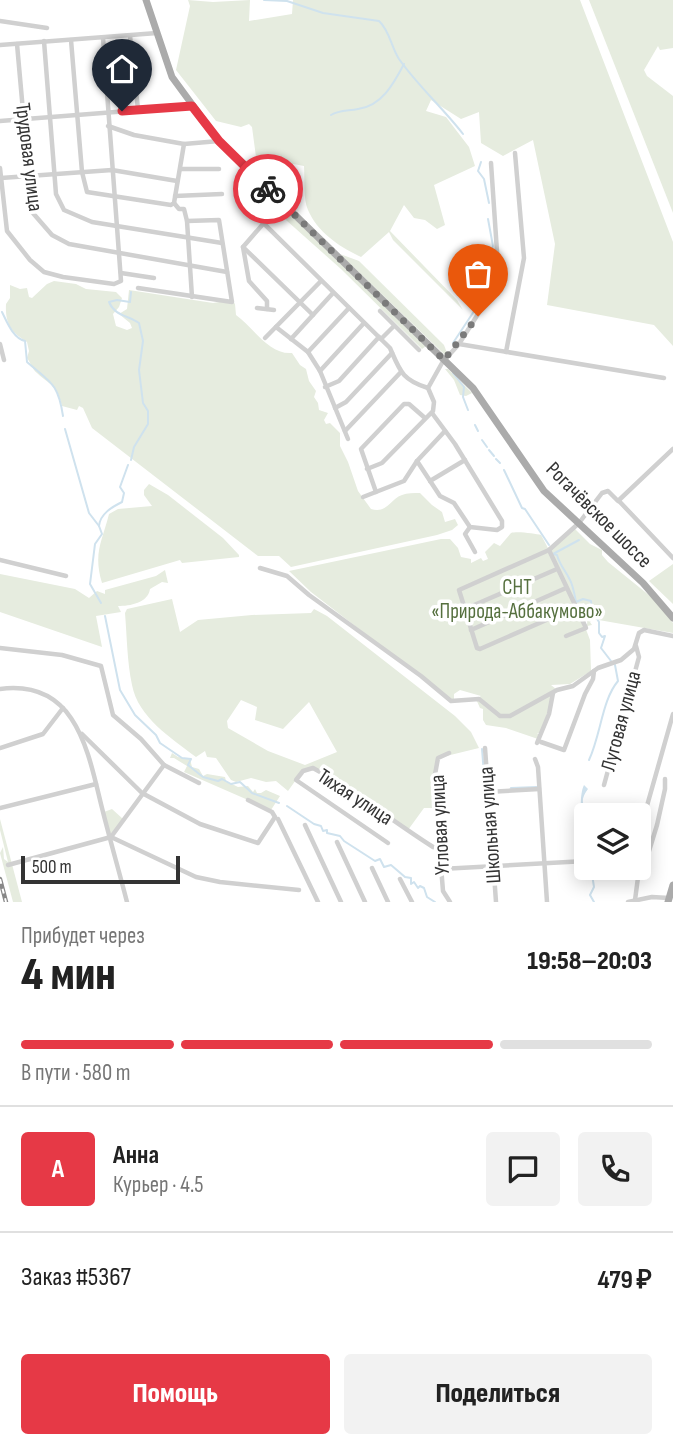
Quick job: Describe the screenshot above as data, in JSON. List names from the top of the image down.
{
  "streets": {
    "main road": ["Рогачёвское шоссе"],
    "street": [
      "Трудовая улица",
      "Луговая улица",
      "Тихая улица",
      "Угловая улица",
      "Школьная улица"
    ]
  },
  "crossings": [
    ["Тихая улица", "Угловая улица"]
  ],
  "parks": ["СНТ «Природа-Аббакумово»"],
  "scale_bar": "500 m",
  "page": {
    "scale": "500 m",
    "heading": ["4 мин", "Прибудет через", "19:58–20:03"],
    "panel": [
      "Анна",
      "Курьер · 4.5",
      "Заказ #5367",
      "479 ₽"
    ],
    "bar": "В пути · 580 m",
    "round": "А",
    "buttons": ["Помощь", "Поделиться"]
  }
}
